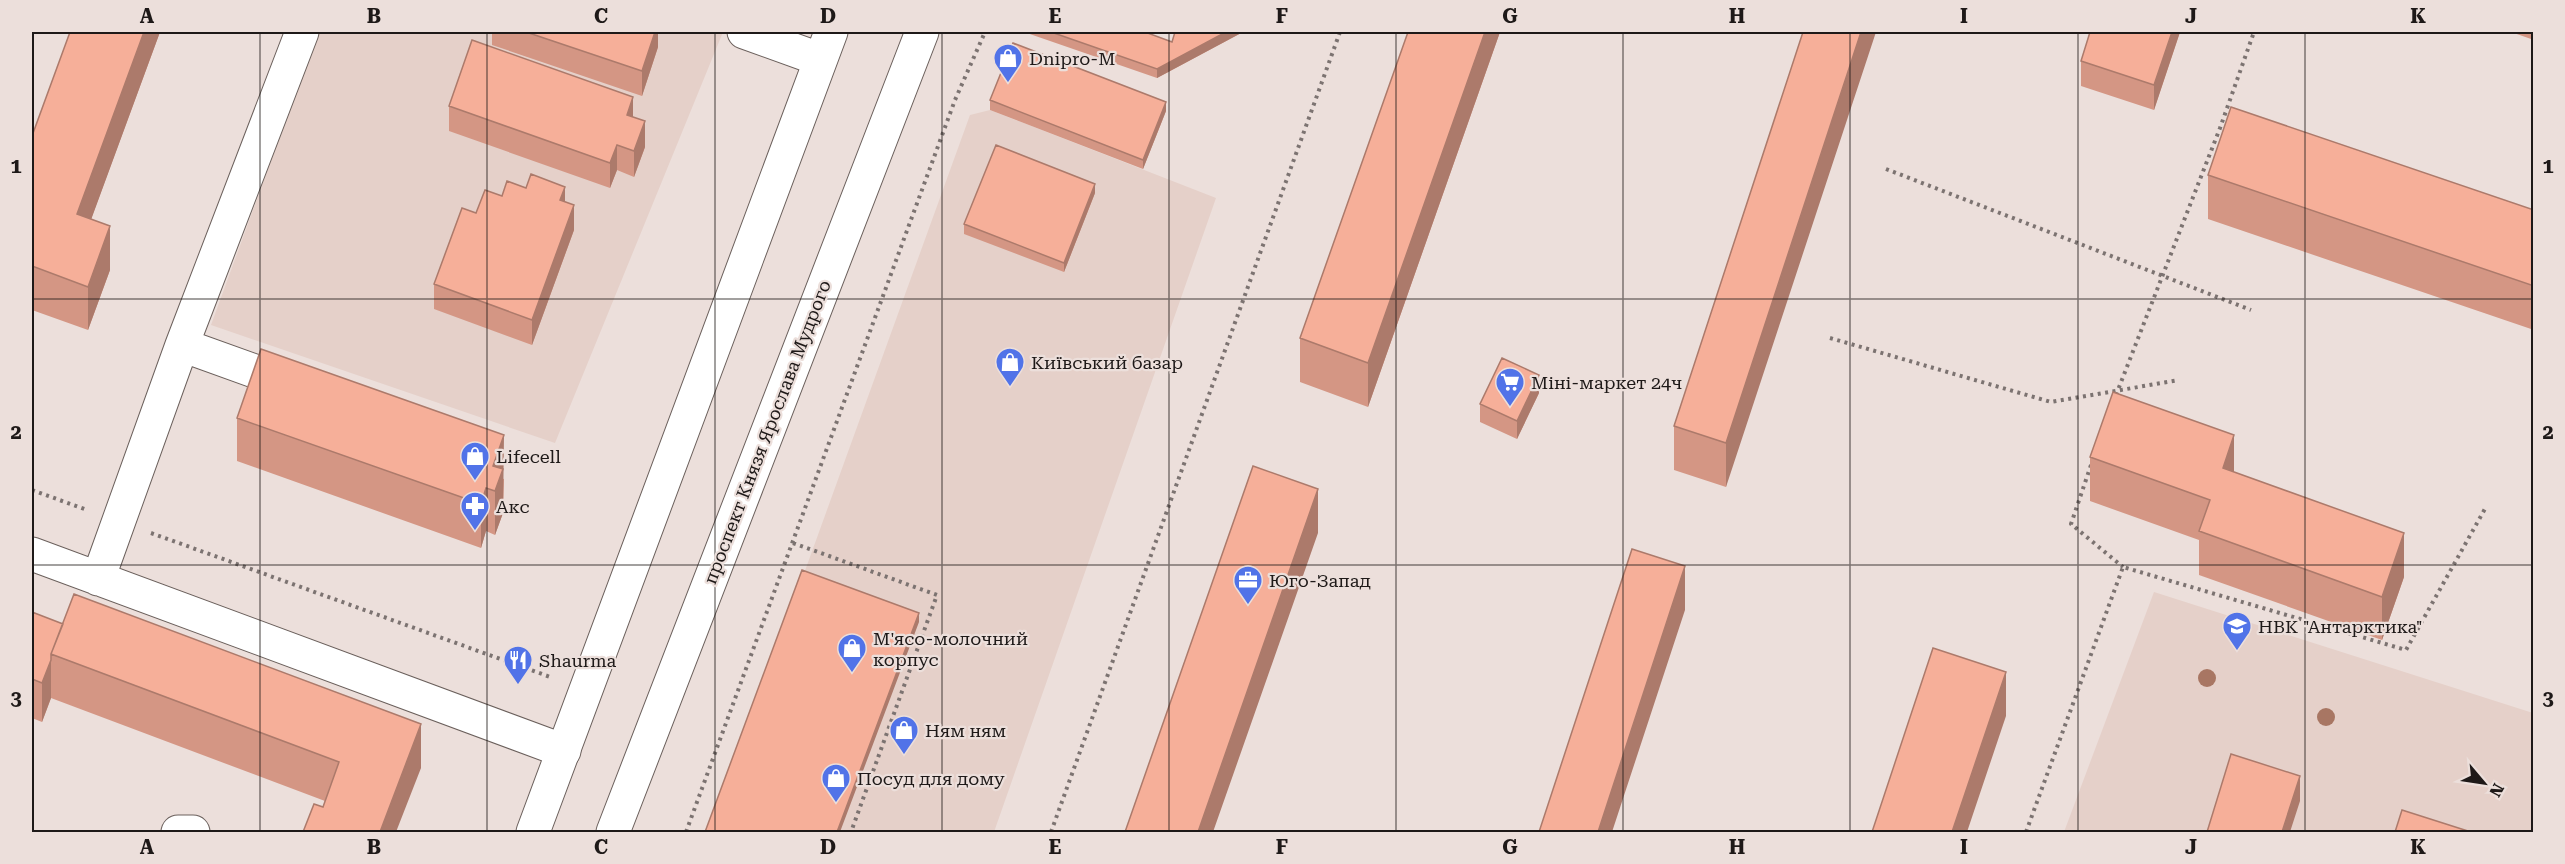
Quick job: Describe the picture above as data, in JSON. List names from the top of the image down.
{
  "streets": {
    "main road": ["проспект Князя Ярослава Мудрого"]
  },
  "places": {
    "shop": [
      "Dnipro-M",
      "Київський базар",
      "Lifecell",
      "М'ясо-молочний корпус",
      "Ням ням",
      "Посуд для дому"
    ],
    "supermarket": ["Міні-маркет 24ч"],
    "pharmacy": ["Акс"],
    "office": ["Юго-Запад"],
    "school or university": ["НВК \"Антарктика\""],
    "restaurant": ["Shaurma"]
  },
  "north": "bottom right",
  "grid": {
    "columns": [
      "A",
      "B",
      "C",
      "D",
      "E",
      "F",
      "G",
      "H",
      "I",
      "J",
      "K"
    ],
    "rows": ["1", "2", "3"]
  }
}
